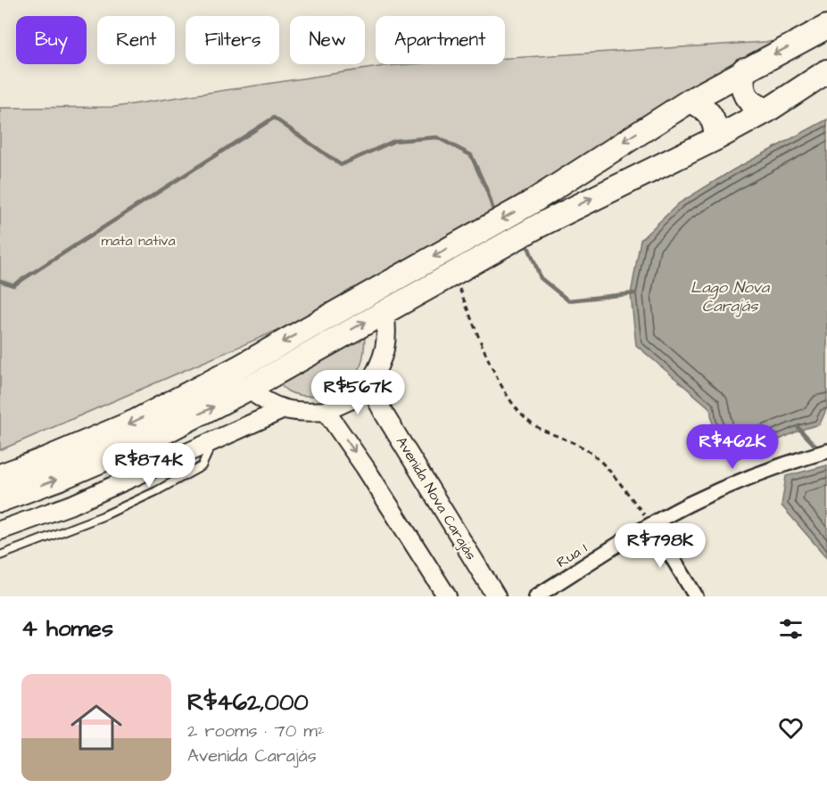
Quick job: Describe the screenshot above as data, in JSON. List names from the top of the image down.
{
  "streets": {
    "street": ["Avenida Nova Carajás", "Rua 1"]
  },
  "water": ["Lago Nova Carajás"],
  "parks": ["mata nativa"],
  "page": {
    "chip": [
      "Buy",
      "Rent",
      "Filters",
      "New",
      "Apartment"
    ],
    "price": [
      "R$567K",
      "R$462K",
      "R$874K",
      "R$798K"
    ],
    "heading": "4 homes",
    "list": [
      {
        "name": "R$462,000",
        "note": "2 rooms · 70 m² · Avenida Carajás"
      }
    ]
  }
}
